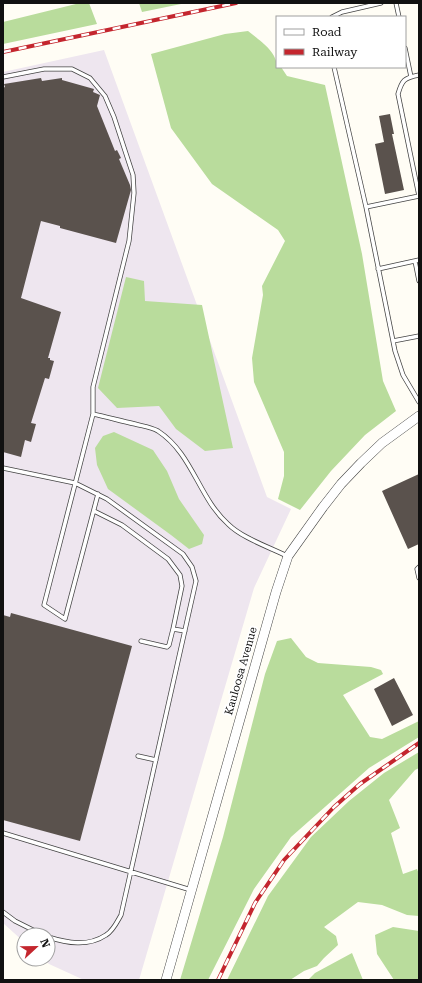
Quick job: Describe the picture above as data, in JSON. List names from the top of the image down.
{
  "streets": {
    "street": ["Kauloosa Avenue"]
  },
  "legend": ["Road", "Railway"],
  "north": "right"
}
